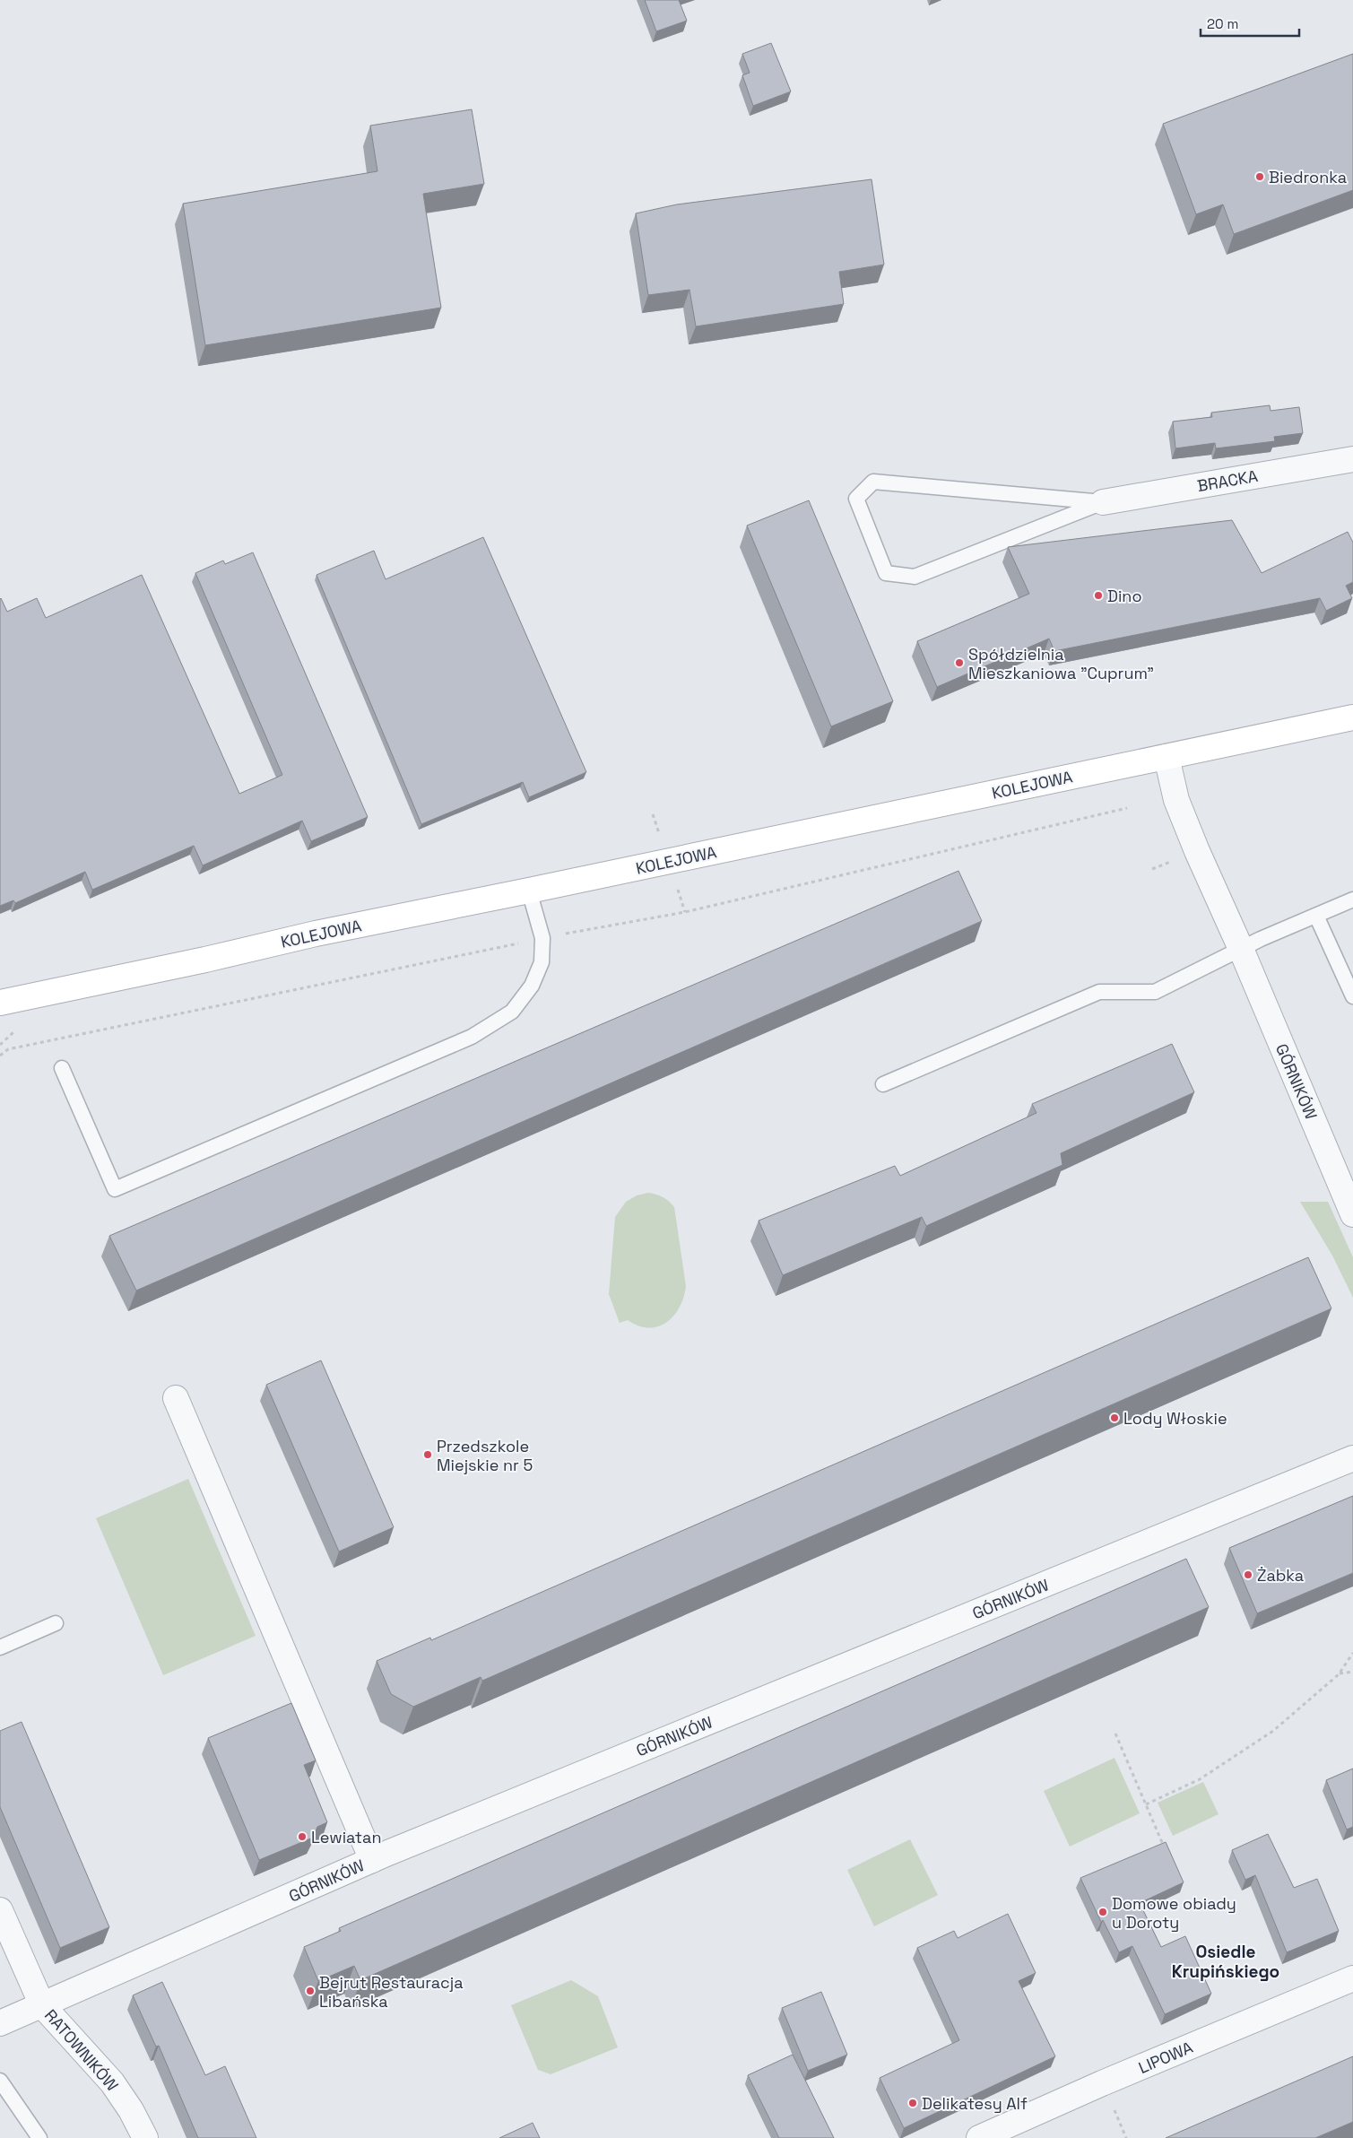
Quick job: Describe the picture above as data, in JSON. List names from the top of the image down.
{
  "streets": {
    "street": [
      "BRACKA",
      "KOLEJOWA",
      "GÓRNIKÓW",
      "RATOWNIKÓW",
      "LIPOWA"
    ]
  },
  "crossings": [
    ["KOLEJOWA", "GÓRNIKÓW"],
    ["GÓRNIKÓW", "RATOWNIKÓW"]
  ],
  "districts": ["Osiedle Krupińskiego"],
  "places": [
    "Biedronka",
    "Dino",
    "Spółdzielnia Mieszkaniowa \"Cuprum\"",
    "Lody Włoskie",
    "Przedszkole Miejskie nr 5",
    "Żabka",
    "Lewiatan",
    "Domowe obiady u Doroty",
    "Bejrut Restauracja Libańska",
    "Delikatesy Alf"
  ],
  "scale_bar": "20 m"
}
